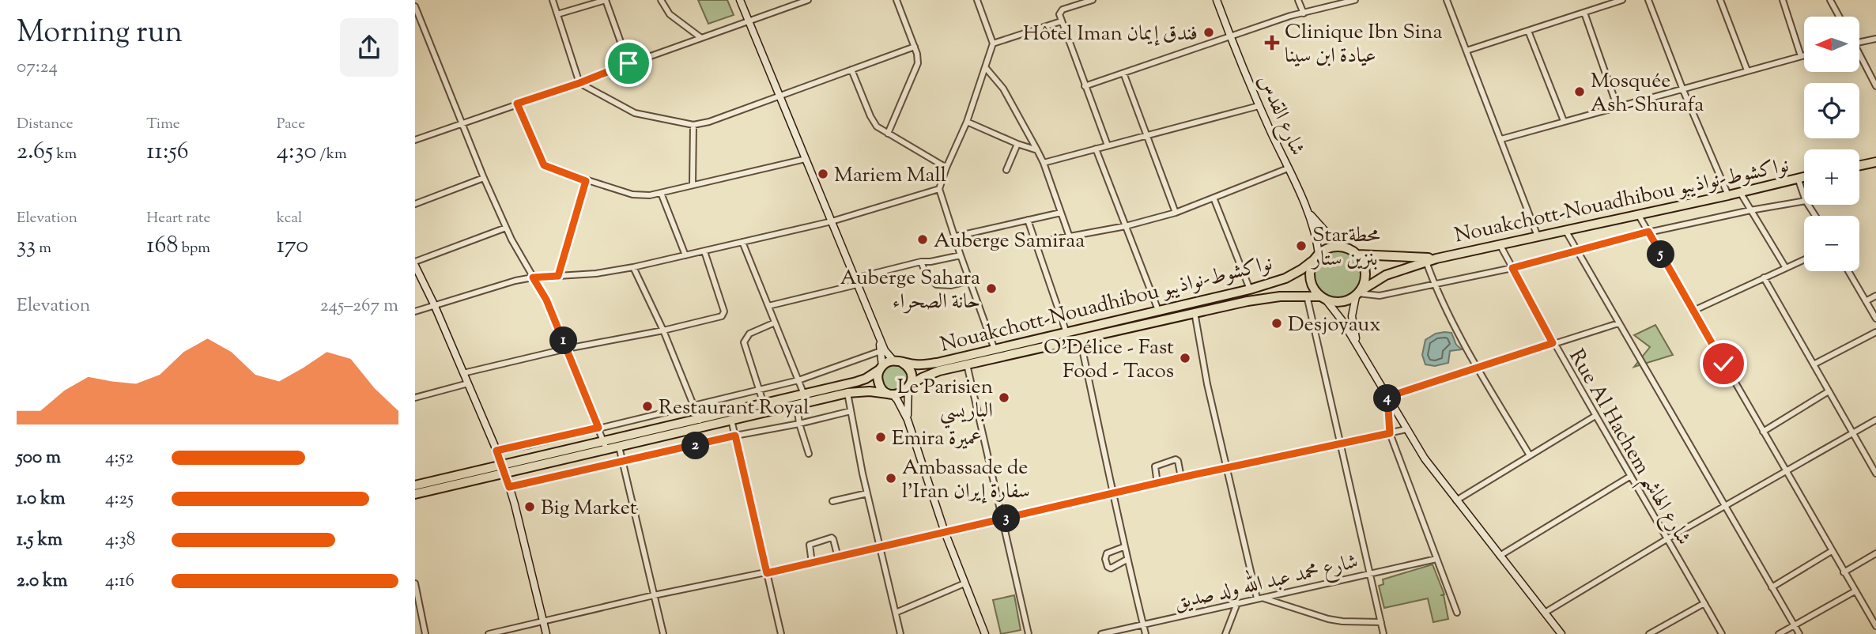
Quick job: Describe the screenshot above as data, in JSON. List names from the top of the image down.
{
  "streets": {
    "highway": ["Nouakchott-Nouadhibou نواكشوط-نواذيبو"],
    "street": ["شارع القدس", "Rue Al Hachem شارع الهاشم", "شارع محمد عبد الله ولد صديق"]
  },
  "crossings": [
    ["Nouakchott-Nouadhibou نواكشوط-نواذيبو", "Rue Al Hachem شارع الهاشم"]
  ],
  "places": {
    "other": [
      "Hôtel Iman فندق إيمان",
      "Mosquée Ash-Shurafa",
      "Mariem Mall",
      "Auberge Samiraa",
      "Starمحطة بنزين ستار",
      "Auberge Sahara حانة الصحراء",
      "Desjoyaux",
      "O'Délice - Fast Food - Tacos",
      "Le Parisien الباريسي",
      "Restaurant Royal",
      "Emira عميرة",
      "Ambassade de l'Iran سفارة إيران",
      "Big Market"
    ],
    "health": ["Clinique Ibn Sina عيادة ابن سينا"]
  },
  "north": "left",
  "page": {
    "heading": ["Morning run", "07:24"],
    "map_buttons": ["+", "−"],
    "stats": [
      ["Distance", "2.65 km"],
      ["Time", "11:56"],
      ["Pace", "4:30 /km"],
      ["Elevation", "33 m"],
      ["Heart rate", "168 bpm"],
      ["kcal", "170"]
    ],
    "pins": [
      "5",
      "1",
      "4",
      "2",
      "3"
    ],
    "chart": ["Elevation", "245–267 m"],
    "list": [
      {
        "name": "500 m",
        "note": "4:52"
      },
      {
        "name": "1.0 km",
        "note": "4:25"
      },
      {
        "name": "1.5 km",
        "note": "4:38"
      },
      {
        "name": "2.0 km",
        "note": "4:16"
      }
    ]
  }
}
